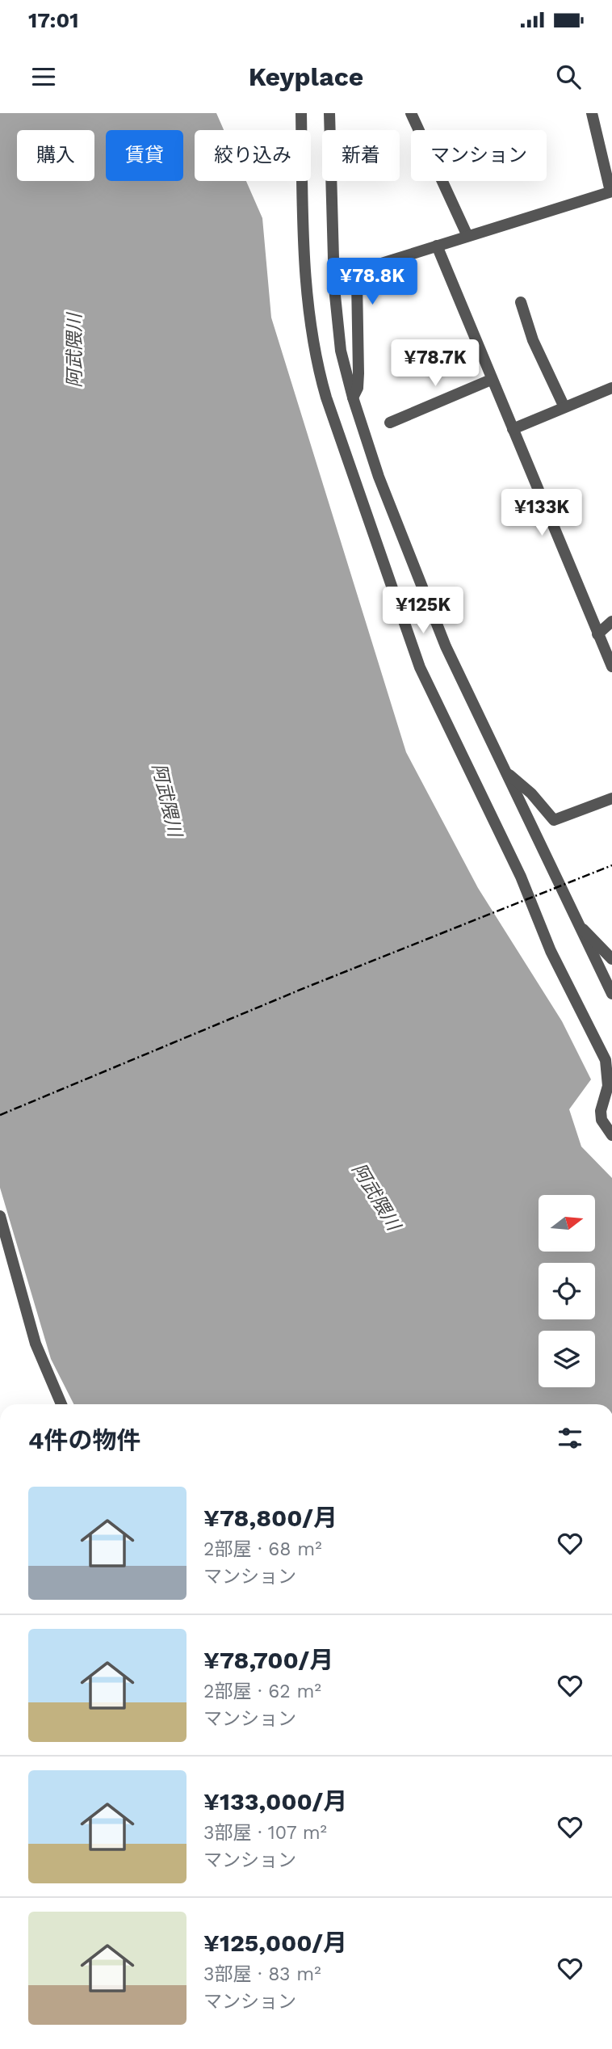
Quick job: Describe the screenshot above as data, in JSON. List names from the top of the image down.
{
  "water": ["阿武隈川"],
  "north": "right",
  "page": {
    "status": "17:01",
    "header": "Keyplace",
    "chip": [
      "購入",
      "賃貸",
      "絞り込み",
      "新着",
      "マンション"
    ],
    "price": [
      "¥78.8K",
      "¥78.7K",
      "¥133K",
      "¥125K"
    ],
    "heading": "4件の物件",
    "list": [
      {
        "name": "¥78,800/月",
        "note": "2部屋 · 68 m² · マンション"
      },
      {
        "name": "¥78,700/月",
        "note": "2部屋 · 62 m² · マンション"
      },
      {
        "name": "¥133,000/月",
        "note": "3部屋 · 107 m² · マンション"
      },
      {
        "name": "¥125,000/月",
        "note": "3部屋 · 83 m² · マンション"
      }
    ]
  }
}
